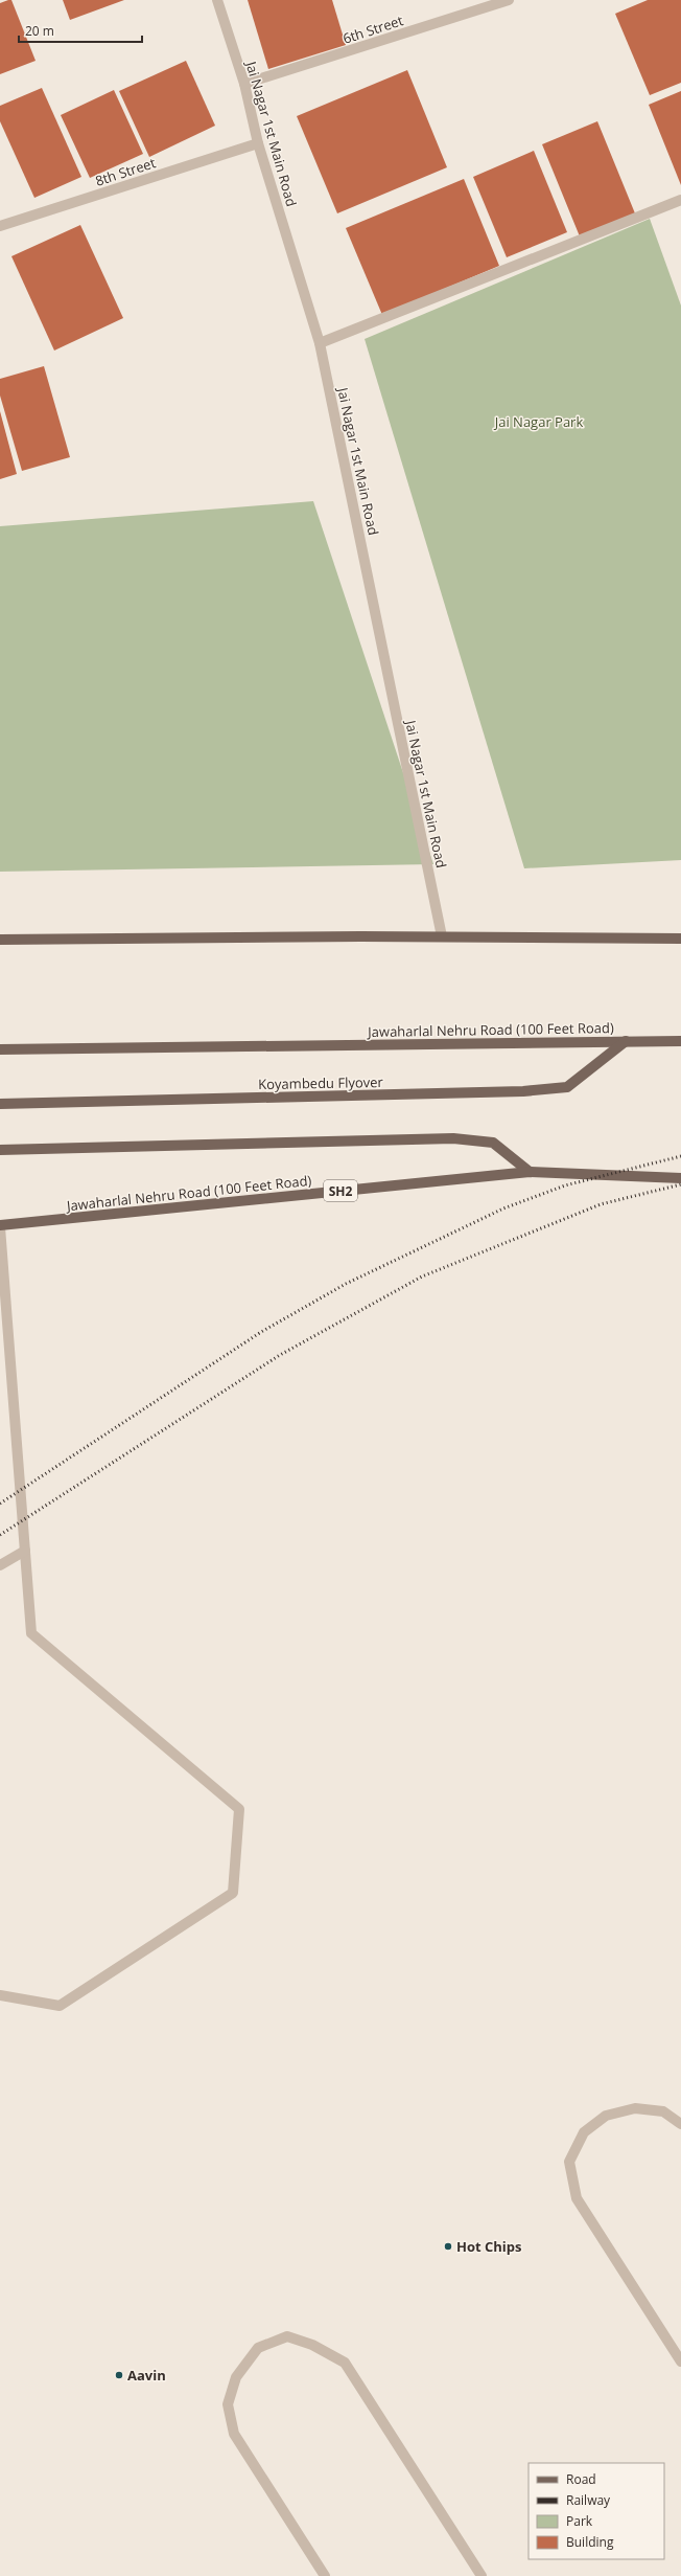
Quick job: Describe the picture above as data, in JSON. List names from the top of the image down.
{
  "streets": {
    "main road": ["Jawaharlal Nehru Road (100 Feet Road)", "Koyambedu Flyover", "SH2"],
    "street": ["6th Street", "Jai Nagar 1st Main Road", "8th Street"]
  },
  "crossings": [
    ["6th Street", "Jai Nagar 1st Main Road"],
    ["Jai Nagar 1st Main Road", "8th Street"],
    ["Jawaharlal Nehru Road (100 Feet Road)", "Koyambedu Flyover"]
  ],
  "parks": ["Jai Nagar Park"],
  "places": ["Hot Chips", "Aavin"],
  "legend": [
    "Road",
    "Railway",
    "Park",
    "Building"
  ],
  "scale_bar": "20 m"
}
